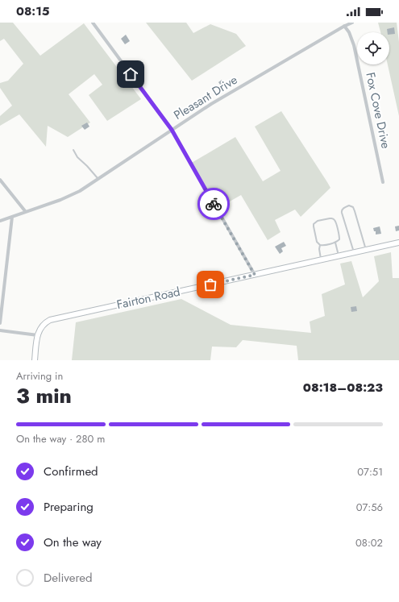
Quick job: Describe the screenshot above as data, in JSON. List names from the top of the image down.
{
  "streets": {
    "main road": ["Fairton Road"],
    "street": ["Pleasant Drive", "Fox Cove Drive"]
  },
  "crossings": [
    ["Pleasant Drive", "Fox Cove Drive"]
  ],
  "page": {
    "status": "08:15",
    "heading": ["3 min", "Arriving in", "08:18–08:23"],
    "bar": "On the way · 280 m",
    "list": [
      ["Confirmed", "07:51"],
      ["Preparing", "07:56"],
      ["On the way", "08:02"],
      "Delivered"
    ]
  }
}
